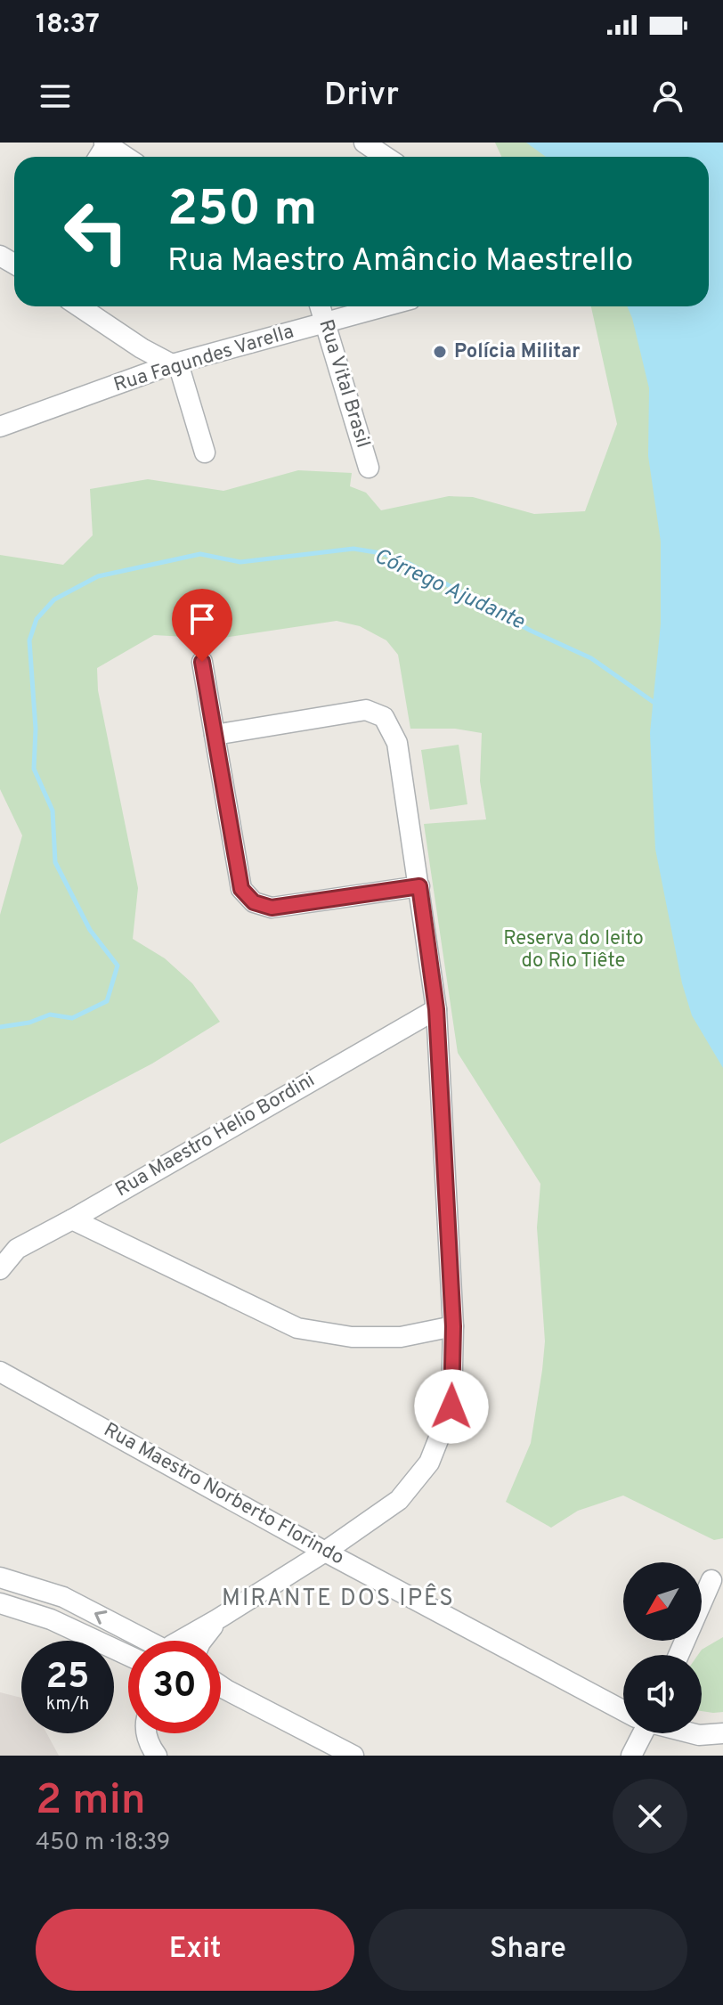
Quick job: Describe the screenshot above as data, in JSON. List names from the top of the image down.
{
  "streets": {
    "street": [
      "Rua Fagundes Varella",
      "Rua Vital Brasil",
      "Rua Maestro Helio Bordini",
      "Rua Maestro Norberto Florindo"
    ]
  },
  "crossings": [
    ["Rua Fagundes Varella", "Rua Vital Brasil"]
  ],
  "districts": ["MIRANTE DOS IPÊS"],
  "water": ["Córrego Ajudante"],
  "parks": ["Reserva do leito do Rio Tiête"],
  "places": ["Polícia Militar"],
  "north": "bottom left",
  "page": {
    "status": "18:37",
    "header": "Drivr",
    "turn": ["250 m", "Rua Maestro Amâncio Maestrello"],
    "speed": "25 km/h",
    "limit": "30",
    "heading": ["2 min", "450 m · 18:39"],
    "buttons": ["Exit", "Share"]
  }
}
